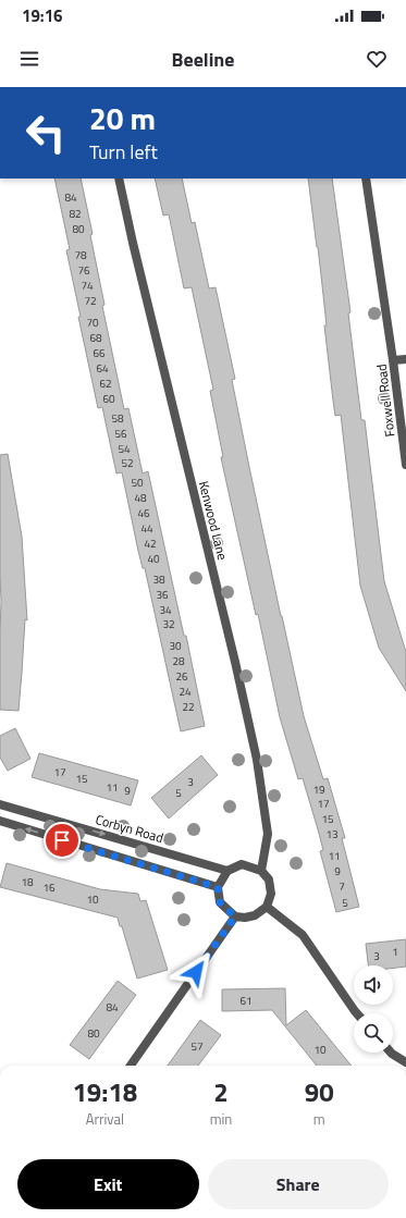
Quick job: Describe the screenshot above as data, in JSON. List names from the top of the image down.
{
  "streets": {
    "street": ["Foxwell Road", "Kenwood Lane", "Corbyn Road"]
  },
  "crossings": [
    ["Kenwood Lane", "Corbyn Road"]
  ],
  "house_numbers": [
    "84",
    "82",
    "80",
    "78",
    "76",
    "74",
    "72",
    "70",
    "68",
    "66",
    "64",
    "62",
    "60",
    "58",
    "56",
    "54",
    "52",
    "50",
    "48",
    "46",
    "44",
    "42",
    "40",
    "38",
    "36",
    "34",
    "32",
    "30",
    "28",
    "26",
    "24",
    "22",
    "17",
    "15",
    "3",
    "11",
    "19",
    "9",
    "5",
    "17",
    "15",
    "13",
    "11",
    "9",
    "18",
    "7",
    "16",
    "10",
    "5",
    "1",
    "3",
    "61",
    "84",
    "80",
    "57",
    "10"
  ],
  "page": {
    "status": "19:16",
    "header": "Beeline",
    "turn": ["20 m", "Turn left"],
    "eta": [
      "19:18",
      "Arrival",
      "2",
      "min",
      "90",
      "m"
    ],
    "buttons": ["Exit", "Share"]
  }
}
